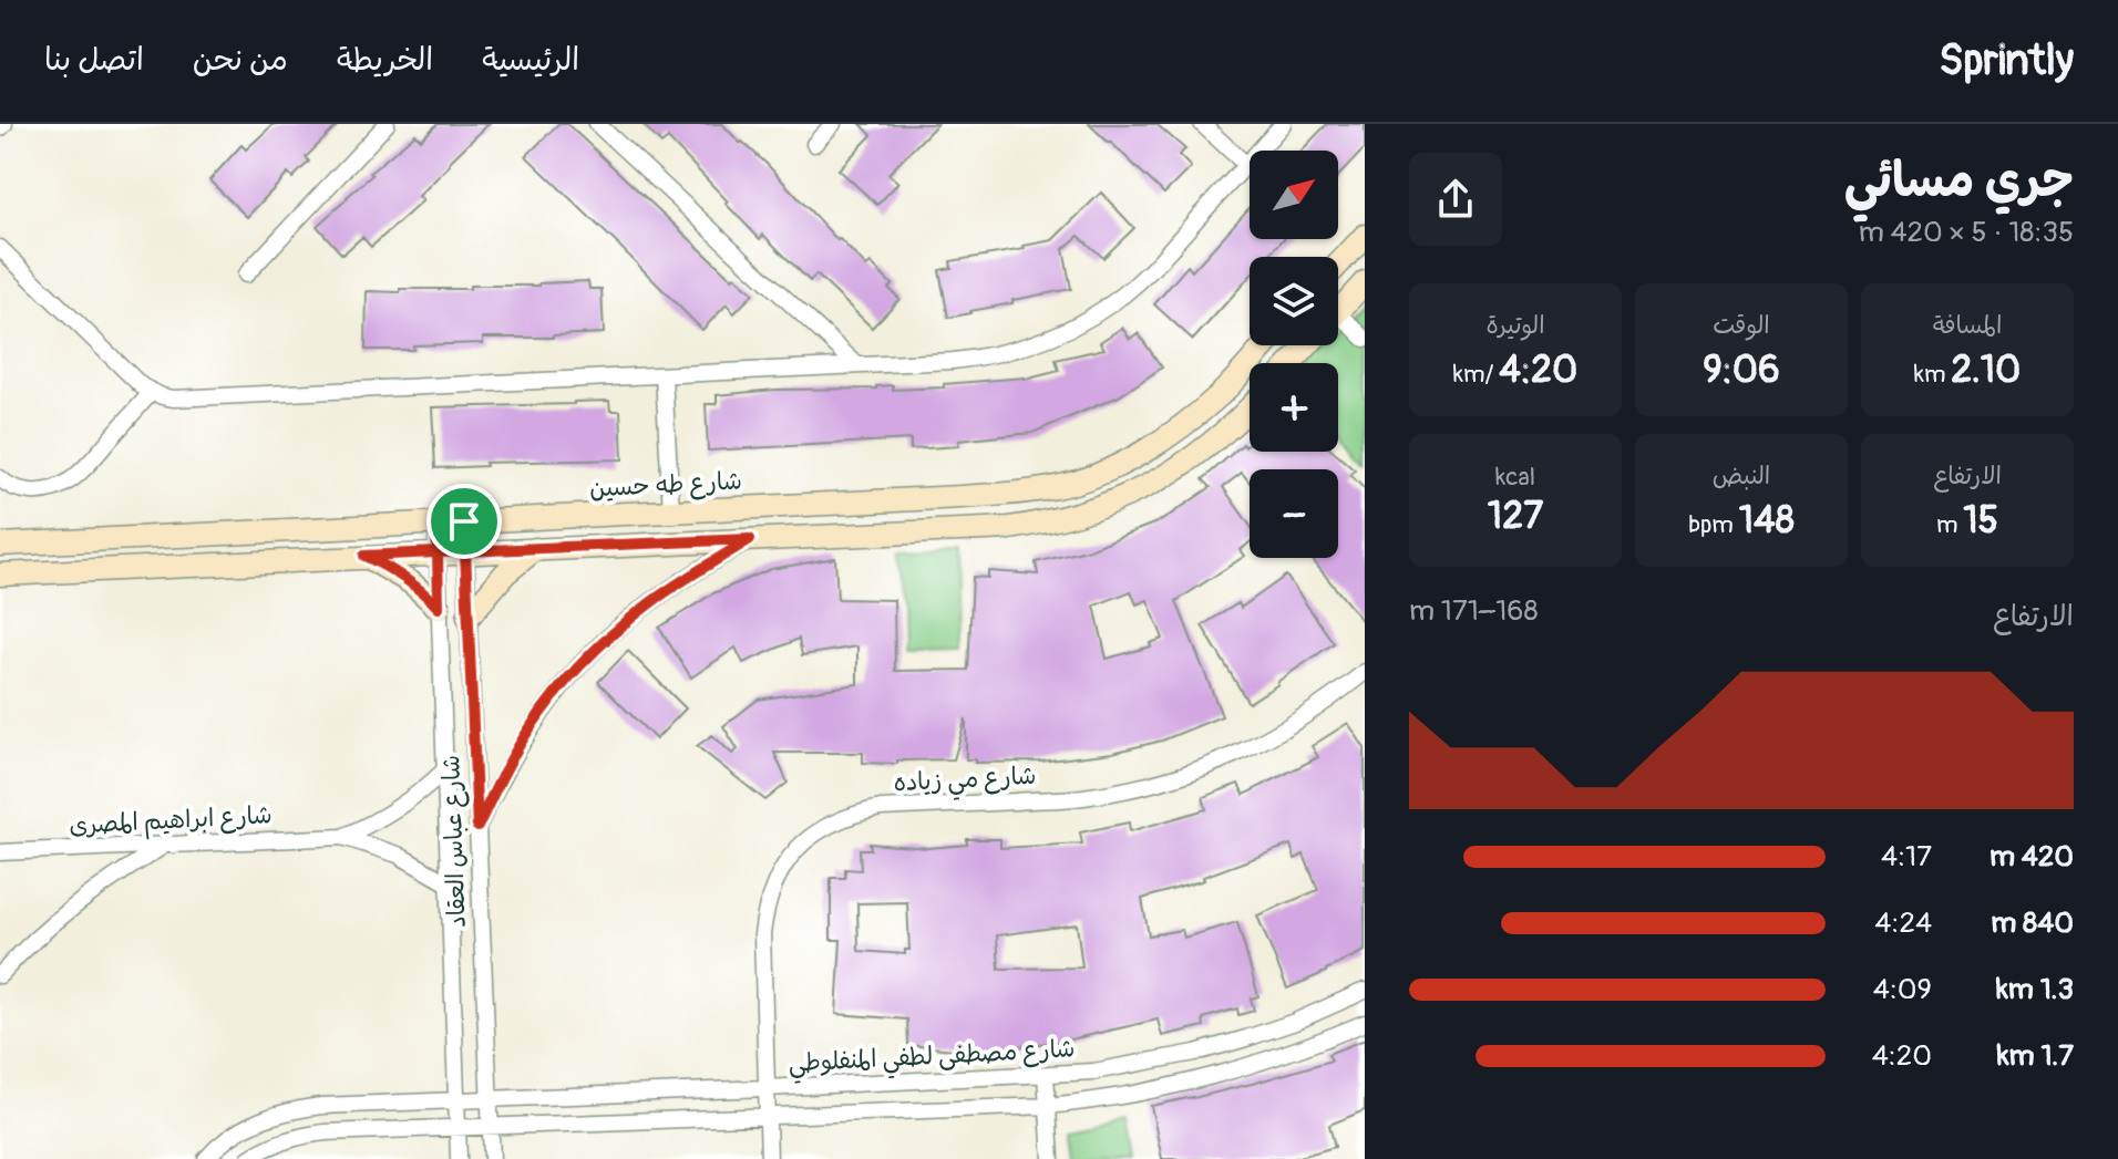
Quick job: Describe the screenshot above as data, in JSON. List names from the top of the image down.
{
  "streets": {
    "street": [
      "شارع طه حسين",
      "شارع مي زياده",
      "شارع ابراهيم المصرى",
      "شارع عباس العقاد",
      "شارع مصطفى لطفي المنفلوطي"
    ]
  },
  "crossings": [
    ["شارع طه حسين", "شارع عباس العقاد"],
    ["شارع مي زياده", "شارع مصطفى لطفي المنفلوطي"],
    ["شارع ابراهيم المصرى", "شارع عباس العقاد"],
    ["شارع عباس العقاد", "شارع مصطفى لطفي المنفلوطي"]
  ],
  "north": "top right",
  "page": {
    "header": "Sprintly",
    "nav": [
      "الرئيسية",
      "الخريطة",
      "من نحن",
      "اتصل بنا"
    ],
    "heading": ["جري مسائي", "18:35 · 5 × 420 m"],
    "map_buttons": ["+", "−"],
    "stats": [
      ["المسافة", "2.10 km"],
      ["الوقت", "9:06"],
      ["الوتيرة", "4:20 /km"],
      ["الارتفاع", "15 m"],
      ["النبض", "148 bpm"],
      ["kcal", "127"]
    ],
    "chart": ["الارتفاع", "168–171 m"],
    "list": [
      {
        "name": "420 m",
        "note": "4:17"
      },
      {
        "name": "840 m",
        "note": "4:24"
      },
      {
        "name": "1.3 km",
        "note": "4:09"
      },
      {
        "name": "1.7 km",
        "note": "4:20"
      }
    ]
  }
}
